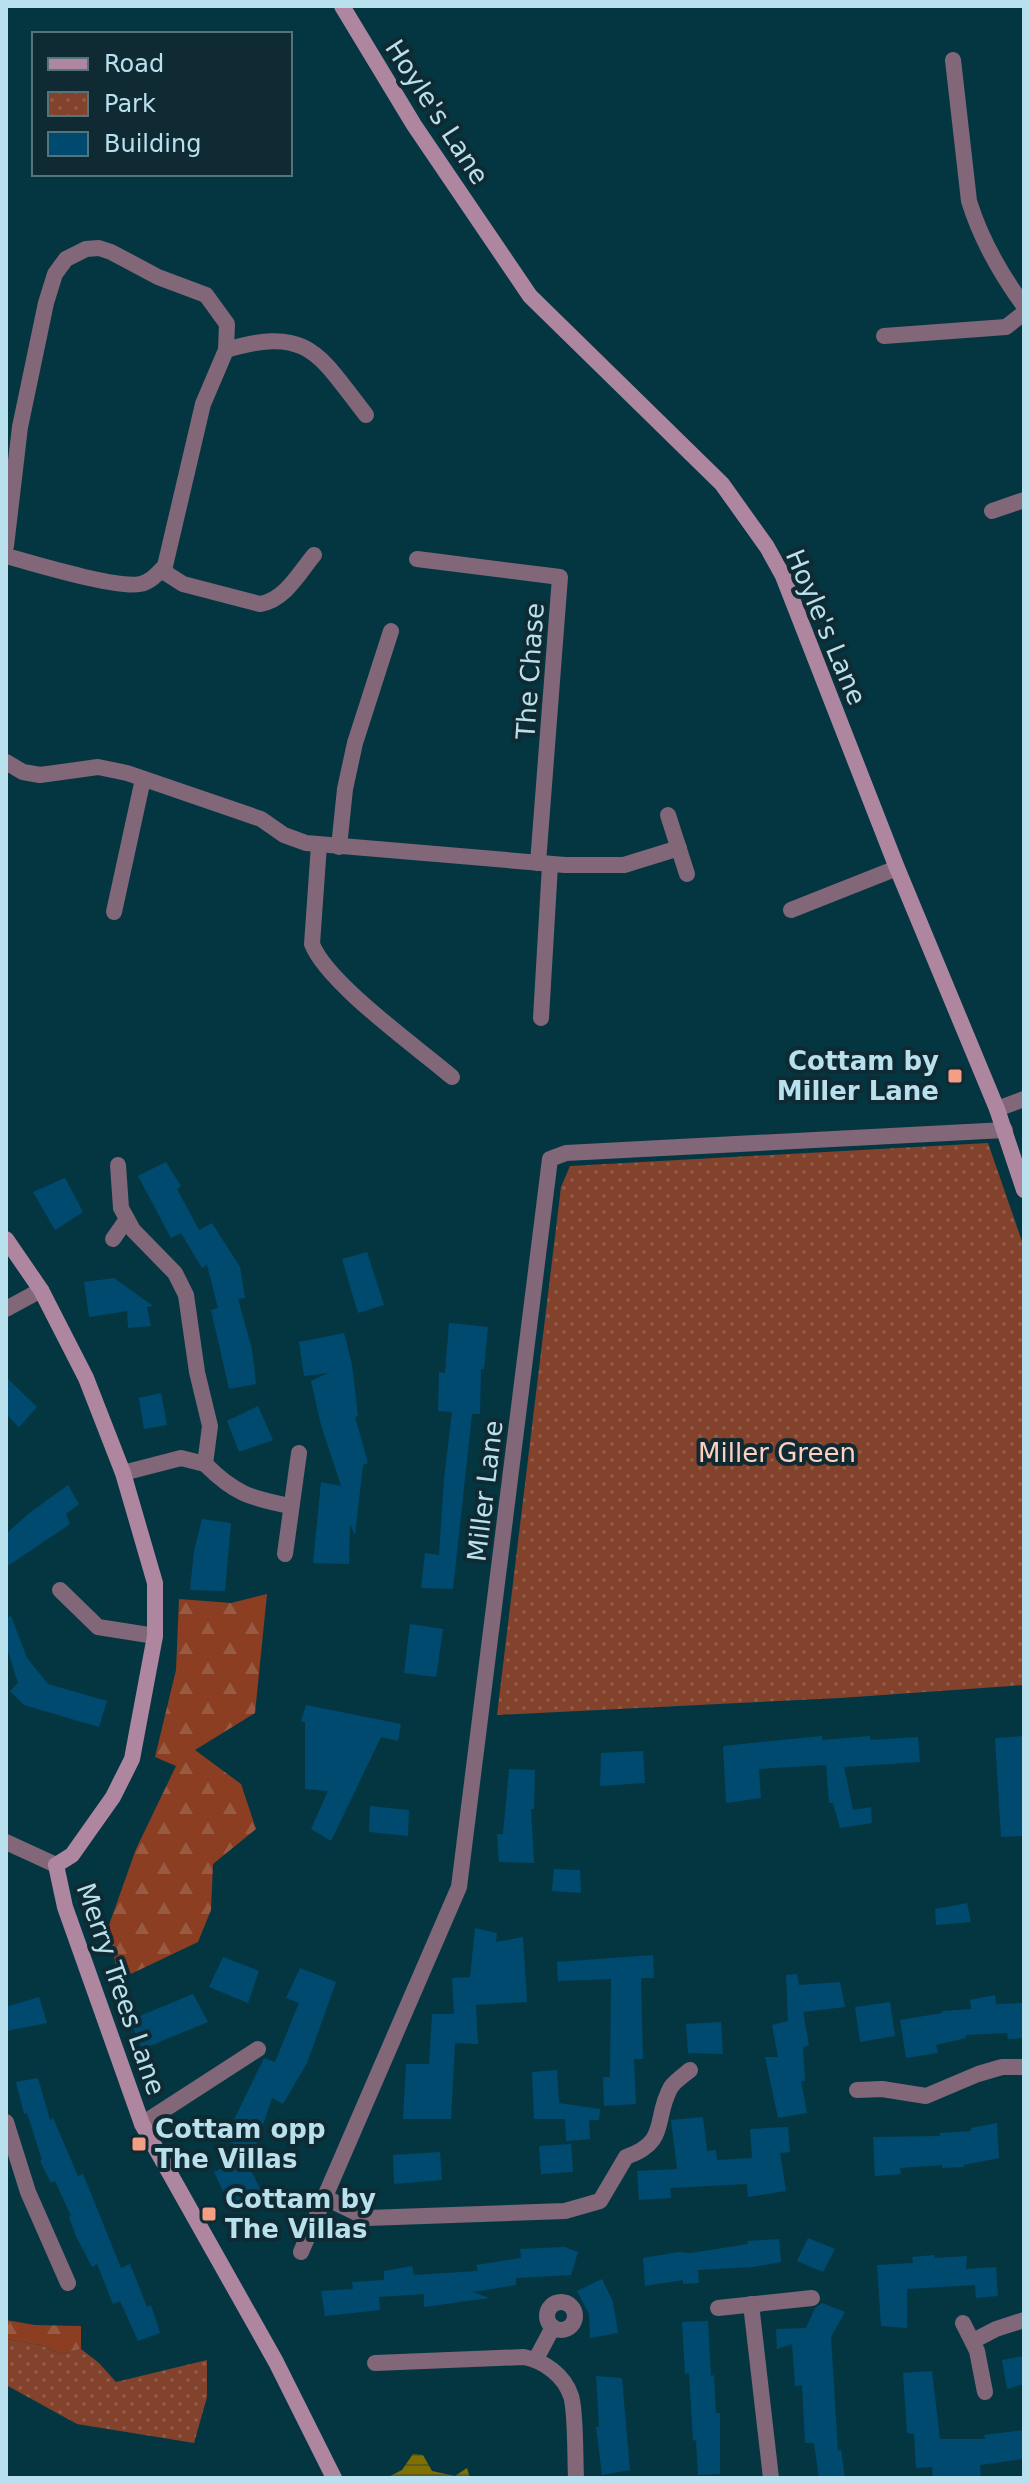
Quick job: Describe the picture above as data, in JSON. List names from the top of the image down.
{
  "streets": {
    "street": [
      "Hoyle's Lane",
      "The Chase",
      "Miller Lane",
      "Merry Trees Lane"
    ]
  },
  "crossings": [
    ["Hoyle's Lane", "Miller Lane"]
  ],
  "parks": ["Miller Green"],
  "places": {
    "transit": ["Cottam by Miller Lane", "Cottam opp The Villas", "Cottam by The Villas"]
  },
  "legend": ["Road", "Park", "Building"]
}
